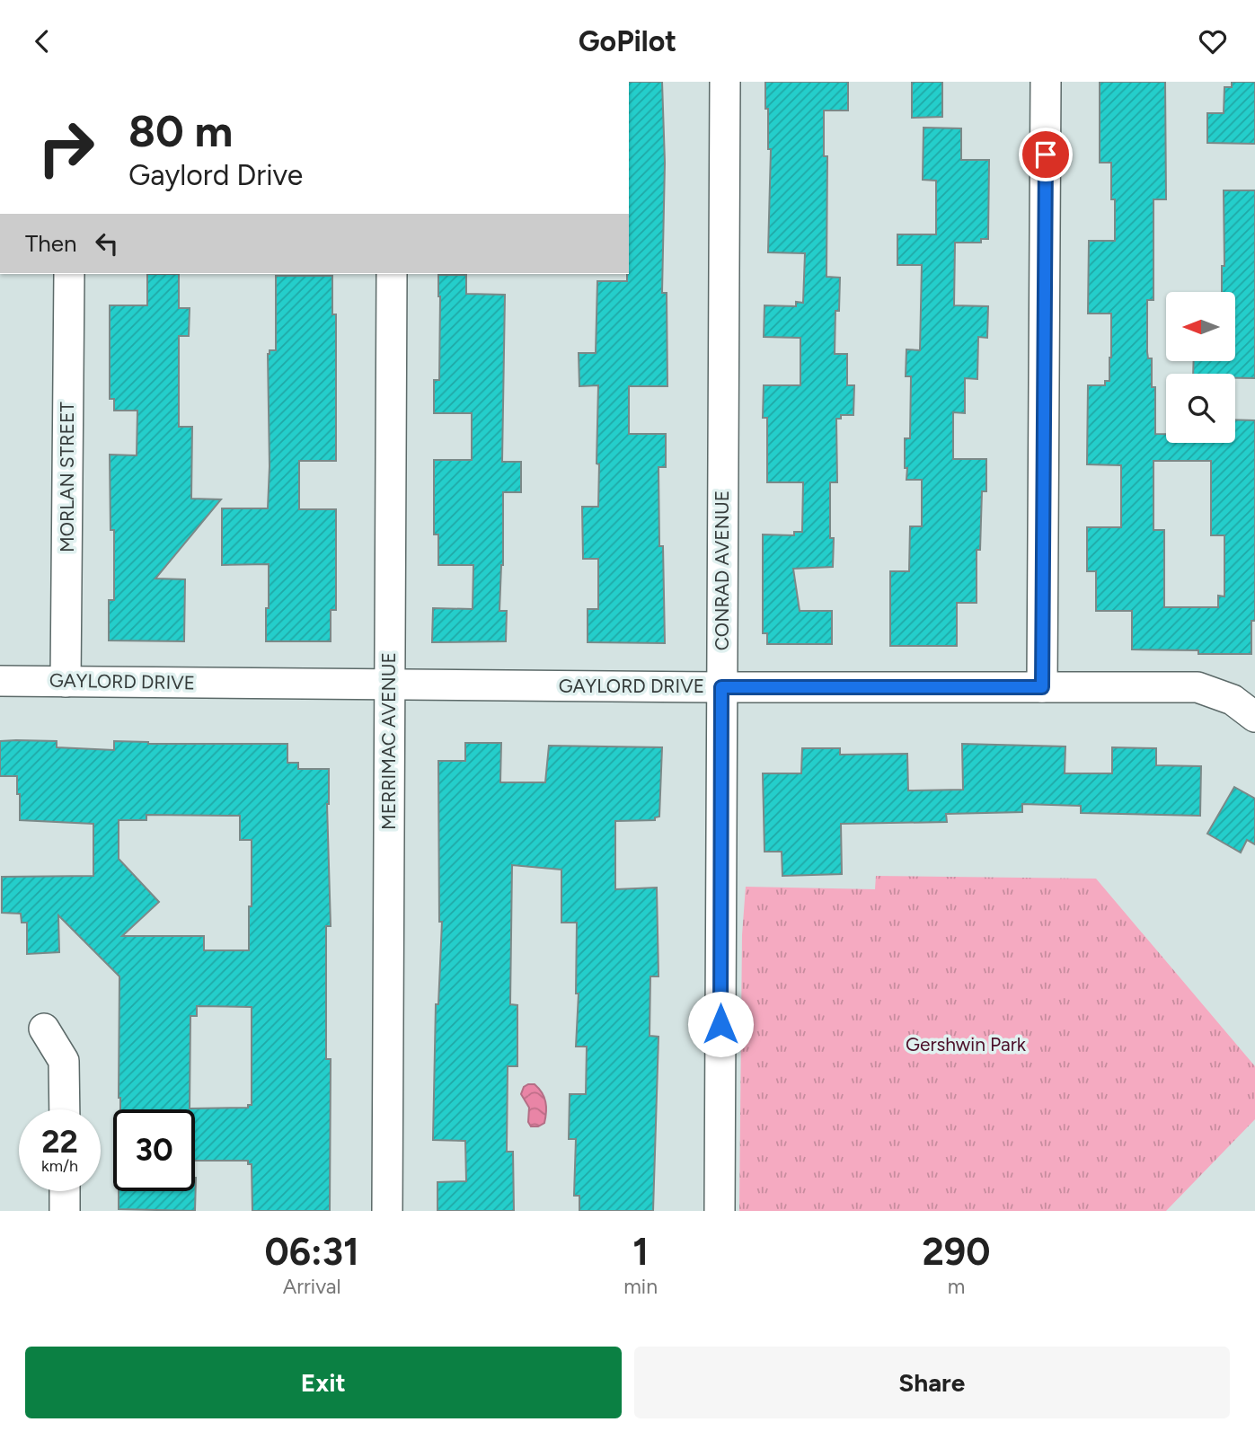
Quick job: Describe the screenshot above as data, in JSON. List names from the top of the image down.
{
  "streets": {
    "street": [
      "MORLAN STREET",
      "CONRAD AVENUE",
      "GAYLORD DRIVE",
      "MERRIMAC AVENUE"
    ]
  },
  "crossings": [
    ["MORLAN STREET", "GAYLORD DRIVE"],
    ["CONRAD AVENUE", "GAYLORD DRIVE"],
    ["GAYLORD DRIVE", "MERRIMAC AVENUE"]
  ],
  "parks": ["Gershwin Park"],
  "north": "left",
  "page": {
    "header": "GoPilot",
    "turn": ["80 m", "Gaylord Drive"],
    "then": "Then",
    "speed": "22 km/h",
    "limit": "30",
    "eta": [
      "06:31",
      "Arrival",
      "1",
      "min",
      "290",
      "m"
    ],
    "buttons": ["Exit", "Share"]
  }
}
